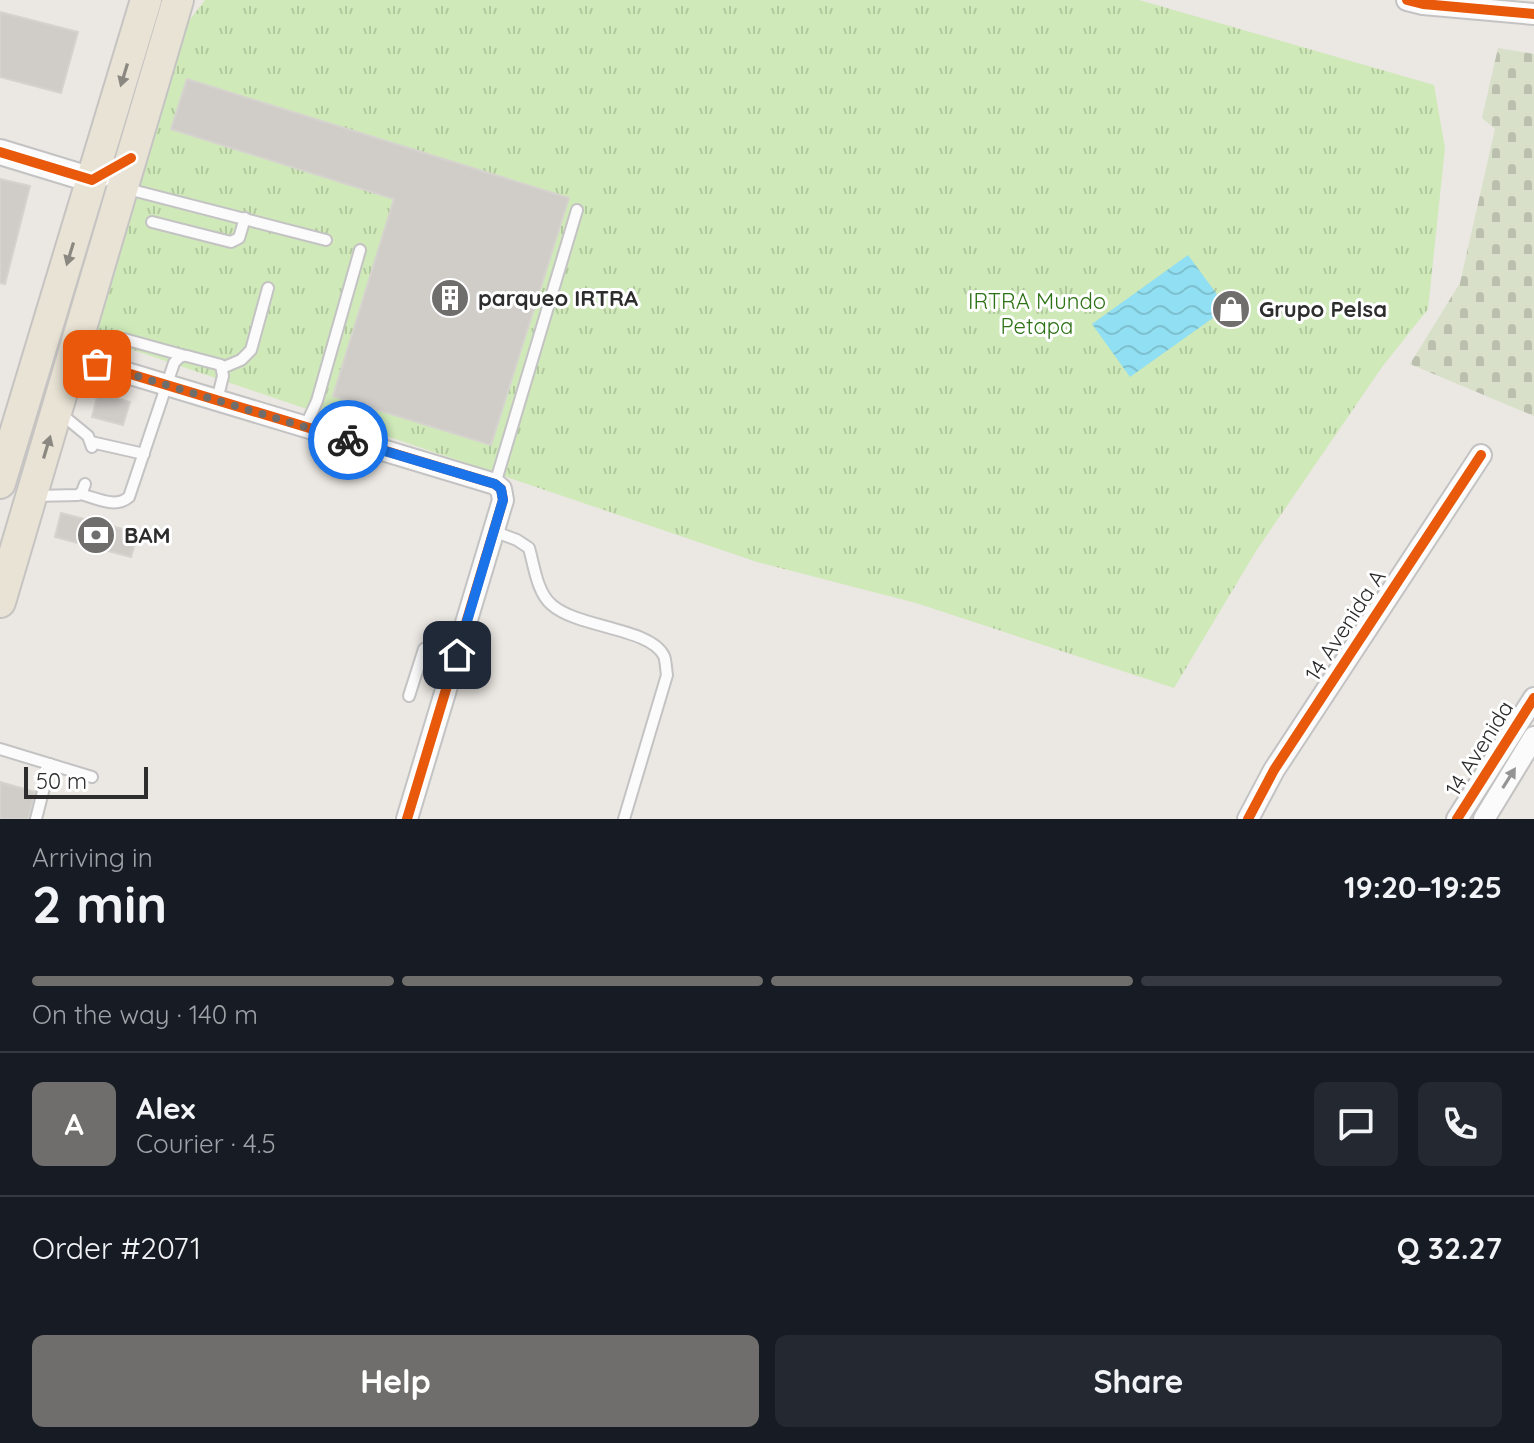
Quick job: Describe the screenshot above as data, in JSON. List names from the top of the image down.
{
  "streets": {
    "street": ["14 Avenida A", "14 Avenida"]
  },
  "parks": ["IRTRA Mundo Petapa"],
  "places": {
    "building": ["parqueo IRTRA"],
    "shop": ["Grupo Pelsa"],
    "bank": ["BAM"]
  },
  "scale_bar": "50 m",
  "page": {
    "scale": "50 m",
    "heading": ["2 min", "Arriving in", "19:20–19:25"],
    "panel": [
      "Alex",
      "Courier · 4.5",
      "Order #2071",
      "Q 32.27"
    ],
    "bar": "On the way · 140 m",
    "round": "A",
    "buttons": ["Help", "Share"]
  }
}
